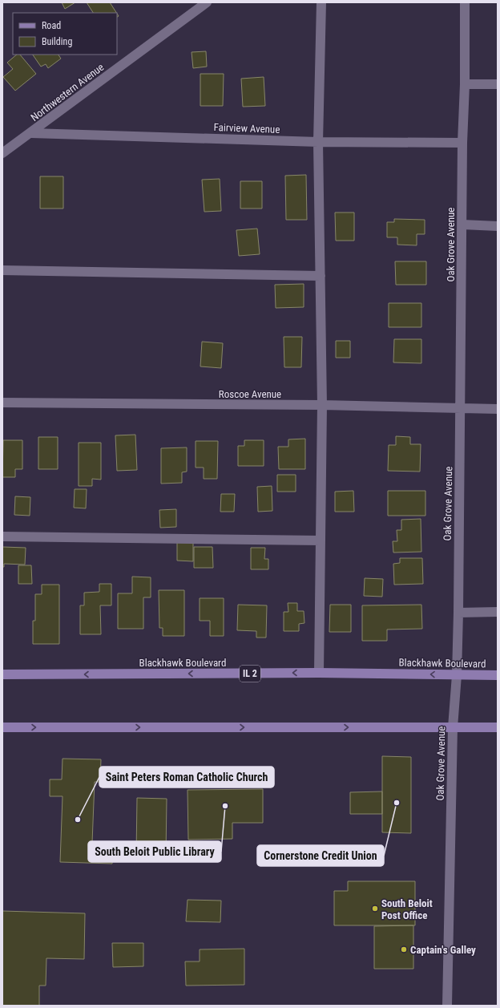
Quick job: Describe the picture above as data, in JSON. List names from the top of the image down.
{
  "streets": {
    "main road": ["Blackhawk Boulevard", "IL 2"],
    "street": [
      "Northwestern Avenue",
      "Fairview Avenue",
      "Oak Grove Avenue",
      "Roscoe Avenue"
    ]
  },
  "crossings": [
    ["Northwestern Avenue", "Fairview Avenue"],
    ["Fairview Avenue", "Oak Grove Avenue"],
    ["Oak Grove Avenue", "Roscoe Avenue"],
    ["Oak Grove Avenue", "Blackhawk Boulevard"]
  ],
  "places": [
    "Cornerstone Credit Union",
    "South Beloit Public Library",
    "Saint Peters Roman Catholic Church",
    "South Beloit Post Office",
    "Captain's Galley"
  ],
  "legend": ["Road", "Building"]
}
